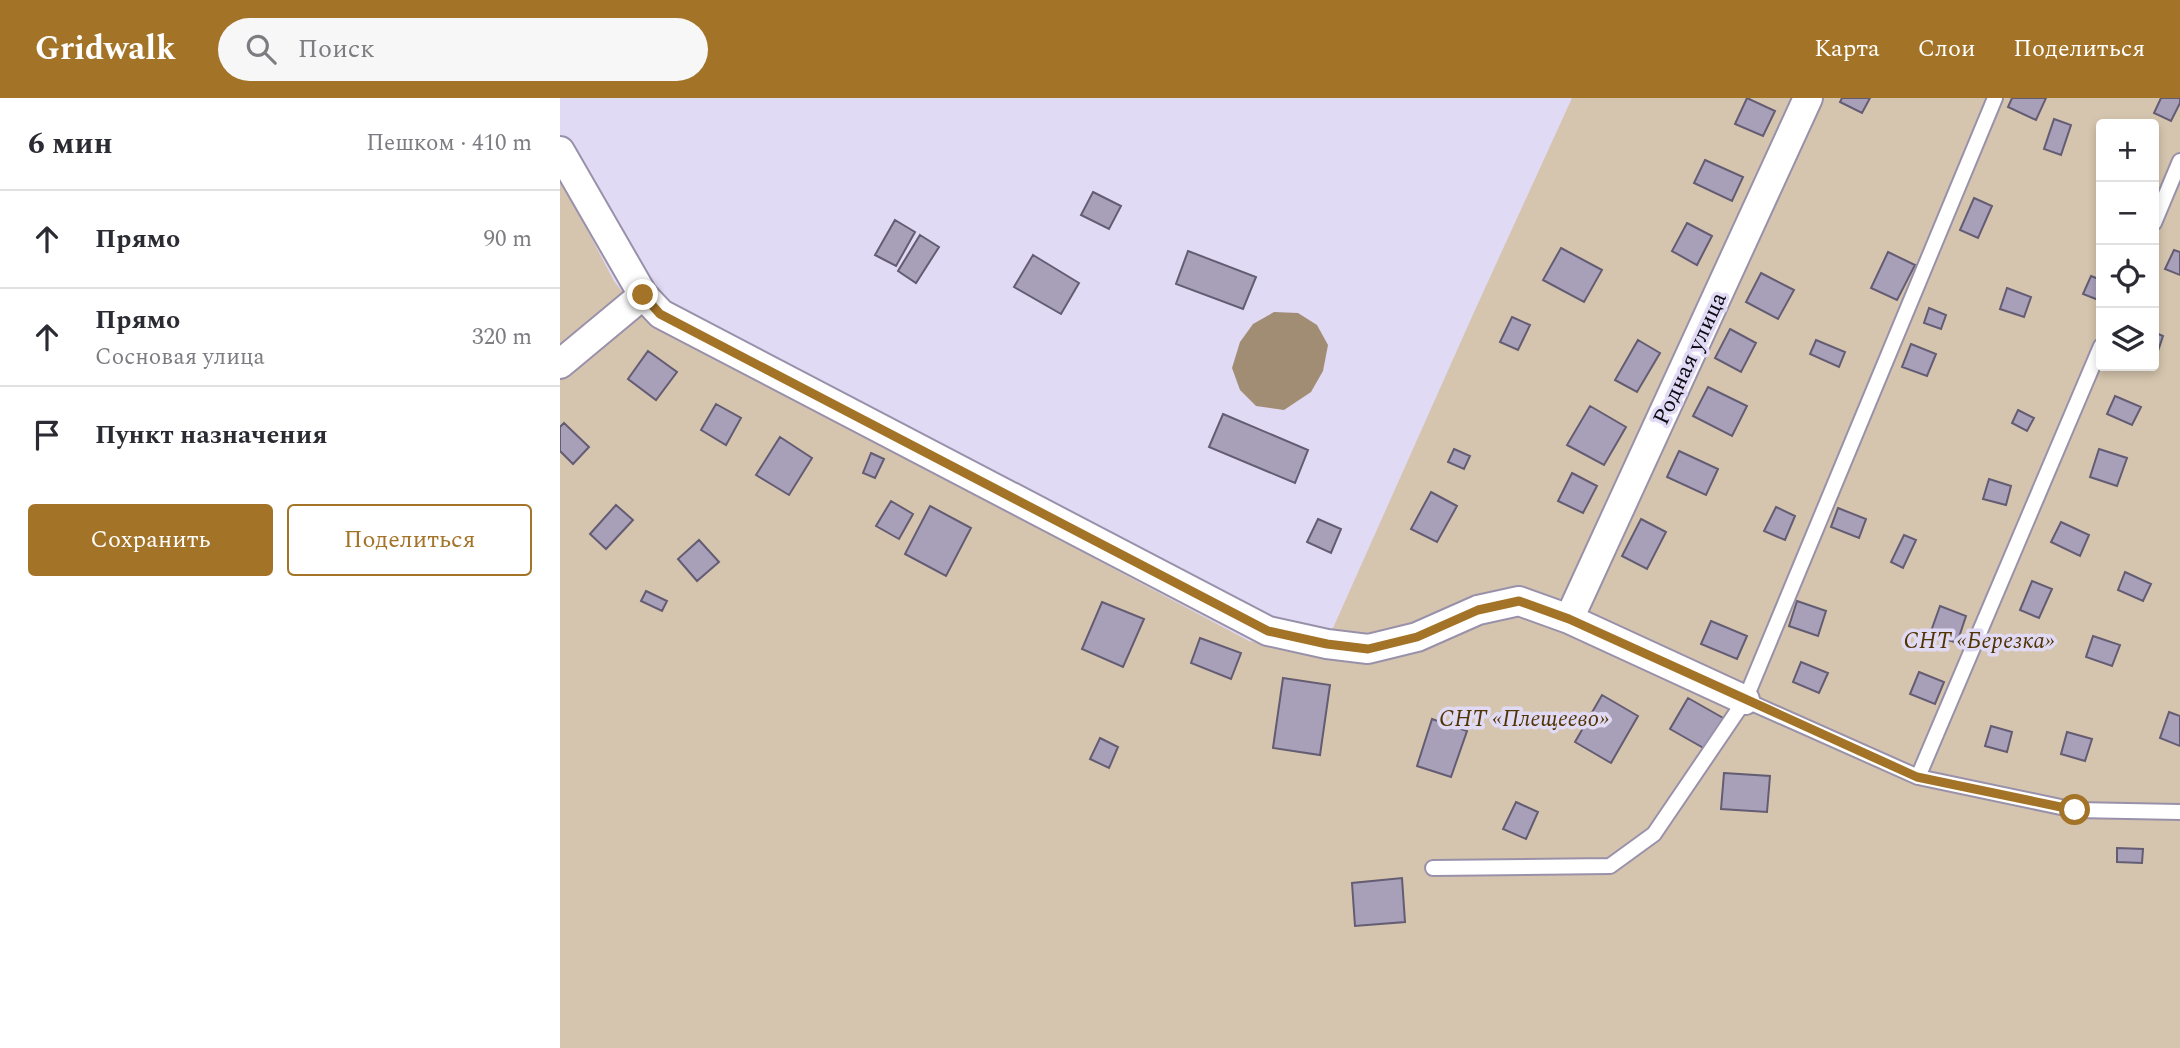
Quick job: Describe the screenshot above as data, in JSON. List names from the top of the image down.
{
  "streets": {
    "street": ["Родная улица"]
  },
  "parks": ["СНТ «Березка»", "СНТ «Плещеево»"],
  "page": {
    "header": "Gridwalk",
    "search": "Поиск",
    "nav": ["Карта", "Слои", "Поделиться"],
    "heading": ["6 мин", "Пешком · 410 m"],
    "map_buttons": ["+", "−"],
    "list": [
      ["Прямо", "90 m"],
      ["Прямо", "Сосновая улица", "320 m"],
      "Пункт назначения"
    ],
    "buttons": ["Сохранить", "Поделиться"]
  }
}
